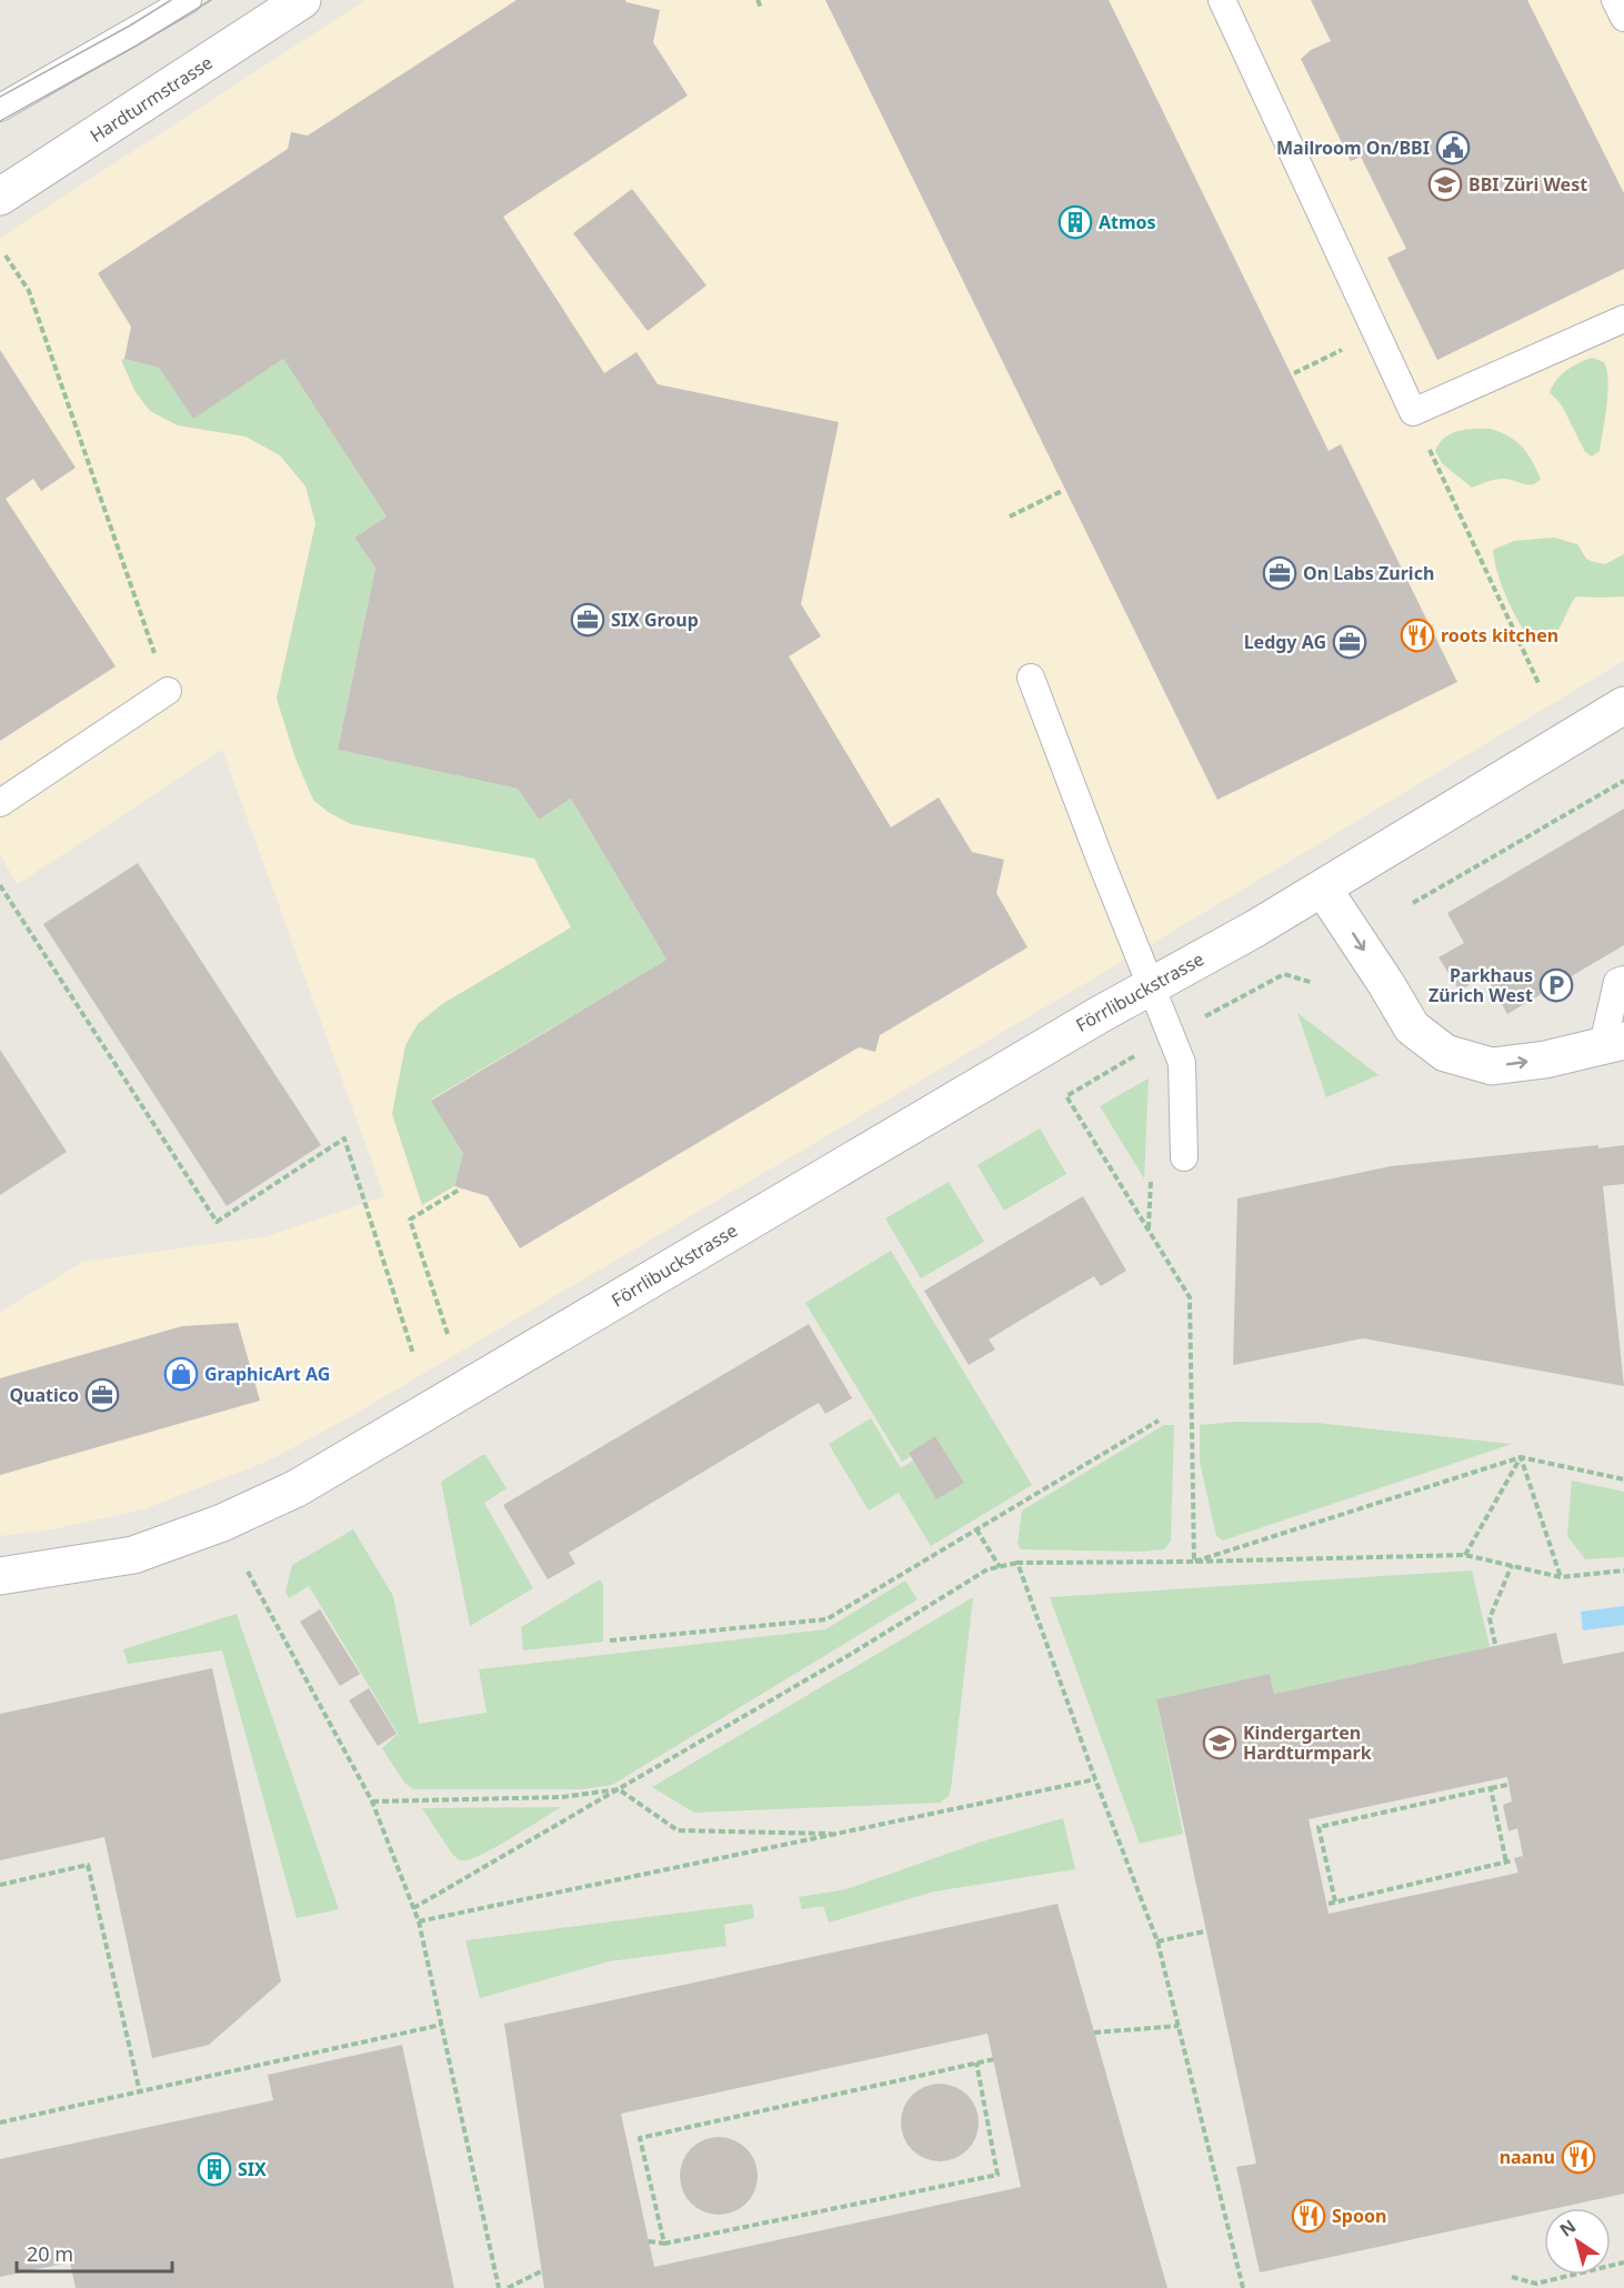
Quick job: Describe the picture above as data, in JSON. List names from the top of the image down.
{
  "streets": {
    "street": ["Hardturmstrasse", "Förrlibuckstrasse"]
  },
  "places": {
    "public building": ["Mailroom On/BBI"],
    "school or university": ["BBI Züri West", "Kindergarten Hardturmpark"],
    "building": ["Atmos", "SIX"],
    "office": [
      "On Labs Zurich",
      "SIX Group",
      "Ledgy AG",
      "Quatico"
    ],
    "restaurant": ["roots kitchen", "naanu", "Spoon"],
    "parking": ["Parkhaus Zürich West"],
    "shop": ["GraphicArt AG"]
  },
  "scale_bar": "20 m",
  "north": "top left"
}
